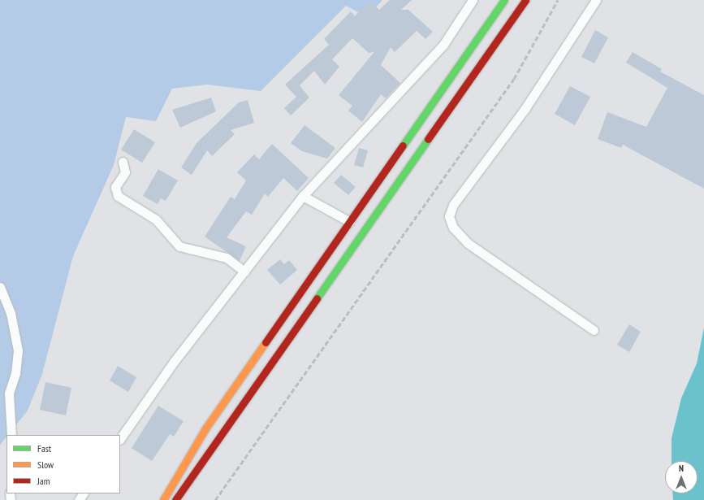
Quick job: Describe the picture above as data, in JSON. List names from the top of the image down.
{
  "legend": ["Fast", "Slow", "Jam"],
  "north": "top"
}
